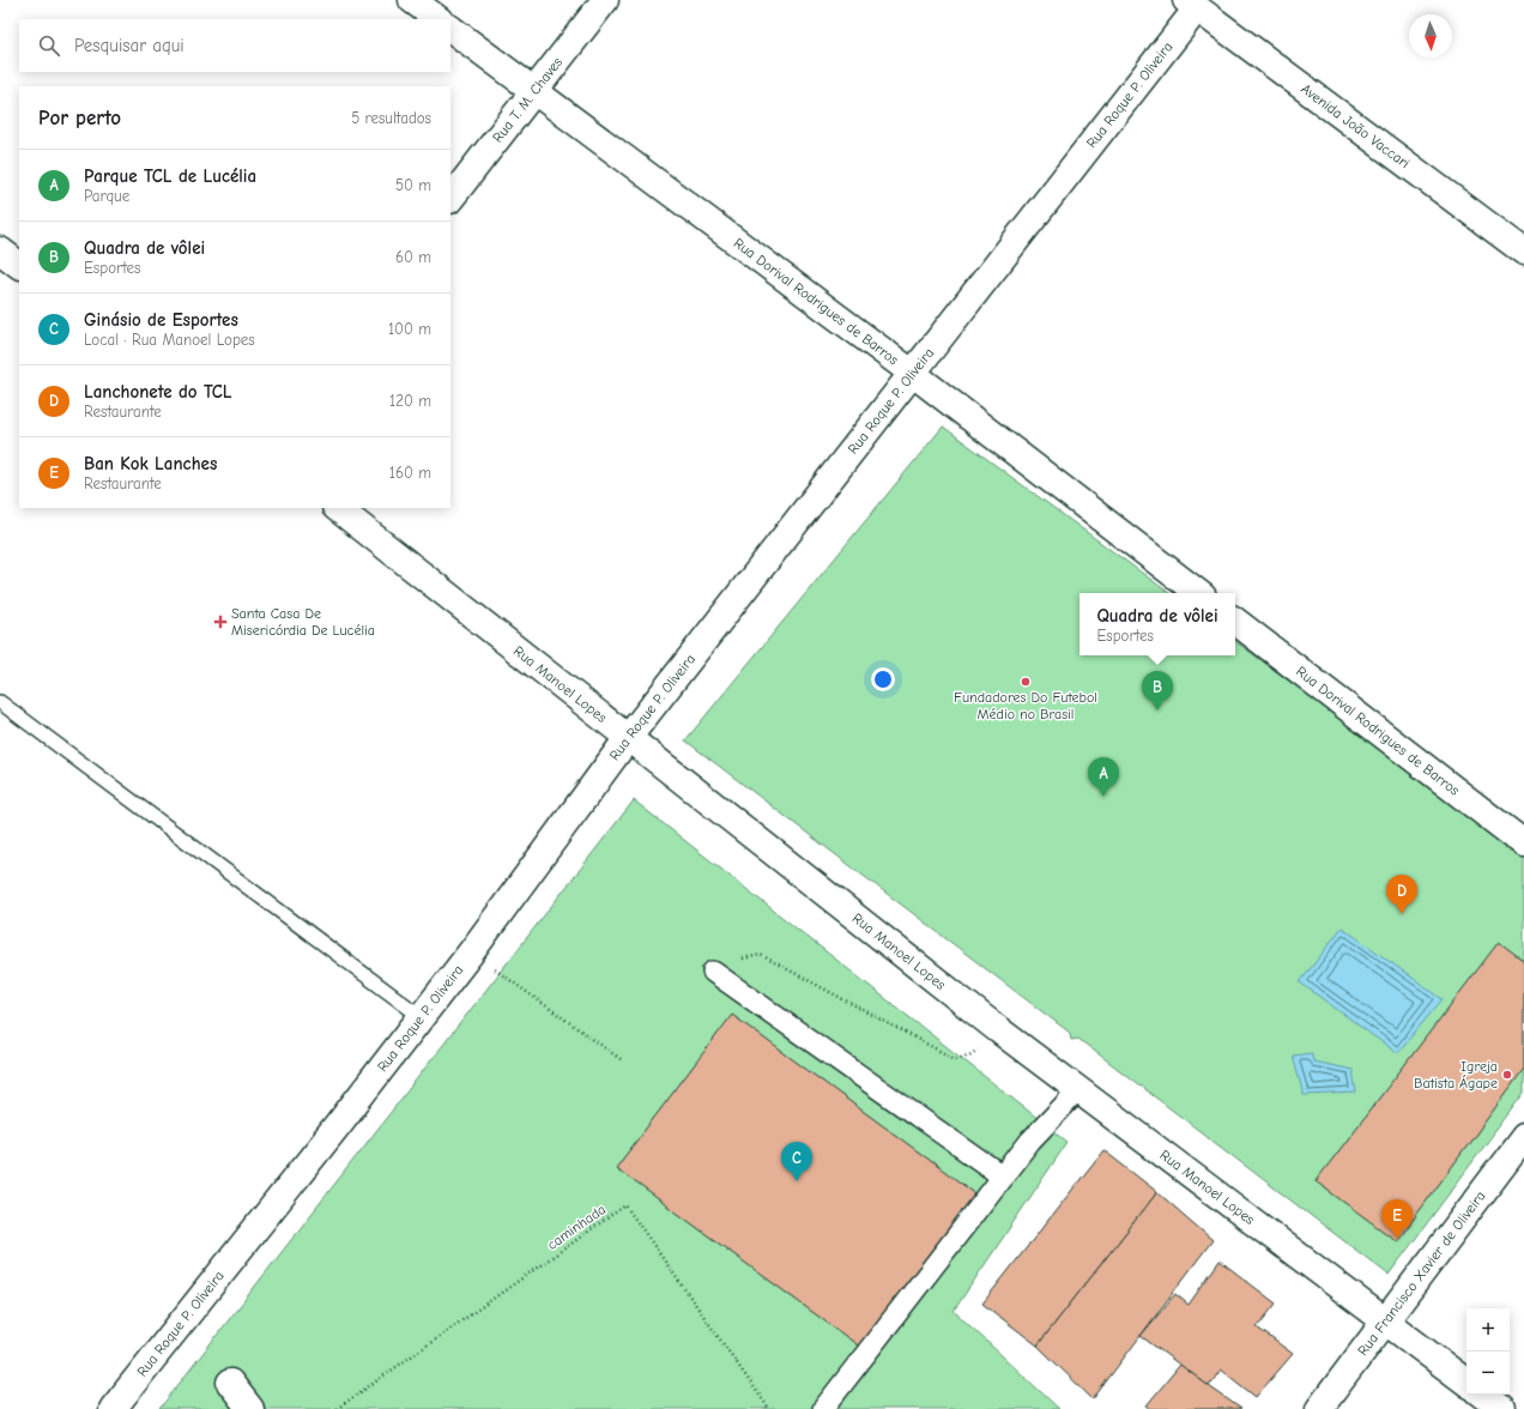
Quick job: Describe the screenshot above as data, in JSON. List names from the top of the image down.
{
  "streets": {
    "street": [
      "Rua Roque P. Oliveira",
      "Rua T. M. Chaves",
      "Avenida João Vaccari",
      "Rua Dorival Rodrigues de Barros",
      "Rua Manoel Lopes",
      "Rua Francisco Xavier de Oliveira"
    ],
    "path": ["caminhada"]
  },
  "crossings": [
    ["Rua Roque P. Oliveira", "Avenida João Vaccari"],
    ["Rua Roque P. Oliveira", "Rua Dorival Rodrigues de Barros"],
    ["Rua Roque P. Oliveira", "Rua Manoel Lopes"],
    ["Rua T. M. Chaves", "Rua Dorival Rodrigues de Barros"],
    ["Rua Manoel Lopes", "Rua Francisco Xavier de Oliveira"]
  ],
  "places": {
    "health": ["Santa Casa De Misericórdia De Lucélia"],
    "other": ["Fundadores Do Futebol Médio no Brasil", "Igreja Batista Ágape"]
  },
  "north": "bottom",
  "page": {
    "search": "Pesquisar aqui",
    "heading": ["Por perto", "5 resultados"],
    "list": [
      {
        "mark": "A",
        "name": "Parque TCL de Lucélia",
        "note": "Parque",
        "value": "50 m"
      },
      {
        "mark": "B",
        "name": "Quadra de vôlei",
        "note": "Esportes",
        "value": "60 m"
      },
      {
        "mark": "C",
        "name": "Ginásio de Esportes",
        "note": "Local · Rua Manoel Lopes",
        "value": "100 m"
      },
      {
        "mark": "D",
        "name": "Lanchonete do TCL",
        "note": "Restaurante",
        "value": "120 m"
      },
      {
        "mark": "E",
        "name": "Ban Kok Lanches",
        "note": "Restaurante",
        "value": "160 m"
      }
    ],
    "popup": ["Quadra de vôlei", "Esportes"],
    "pins": [
      "B",
      "A",
      "D",
      "C",
      "E"
    ],
    "map_buttons": ["+", "−"]
  }
}
